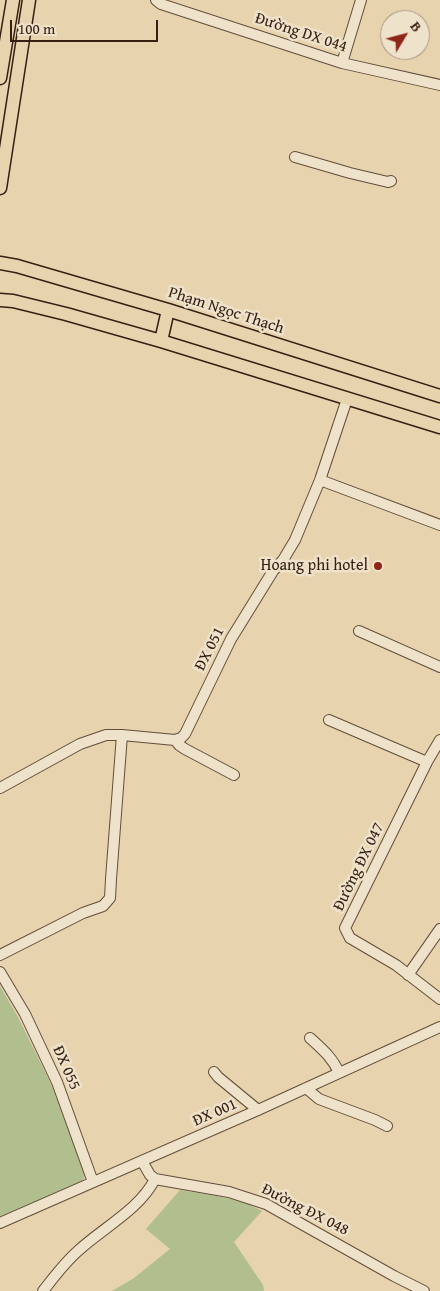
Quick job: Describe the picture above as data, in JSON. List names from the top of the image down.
{
  "streets": {
    "main road": ["Phạm Ngọc Thạch"],
    "street": [
      "Đường DX 044",
      "ĐX 051",
      "Đường ĐX 047",
      "ĐX 055",
      "ĐX 001",
      "Đường ĐX 048"
    ]
  },
  "crossings": [
    ["ĐX 055", "ĐX 001"]
  ],
  "places": ["Hoang phi hotel"],
  "scale_bar": "100 m",
  "north": "top right"
}
